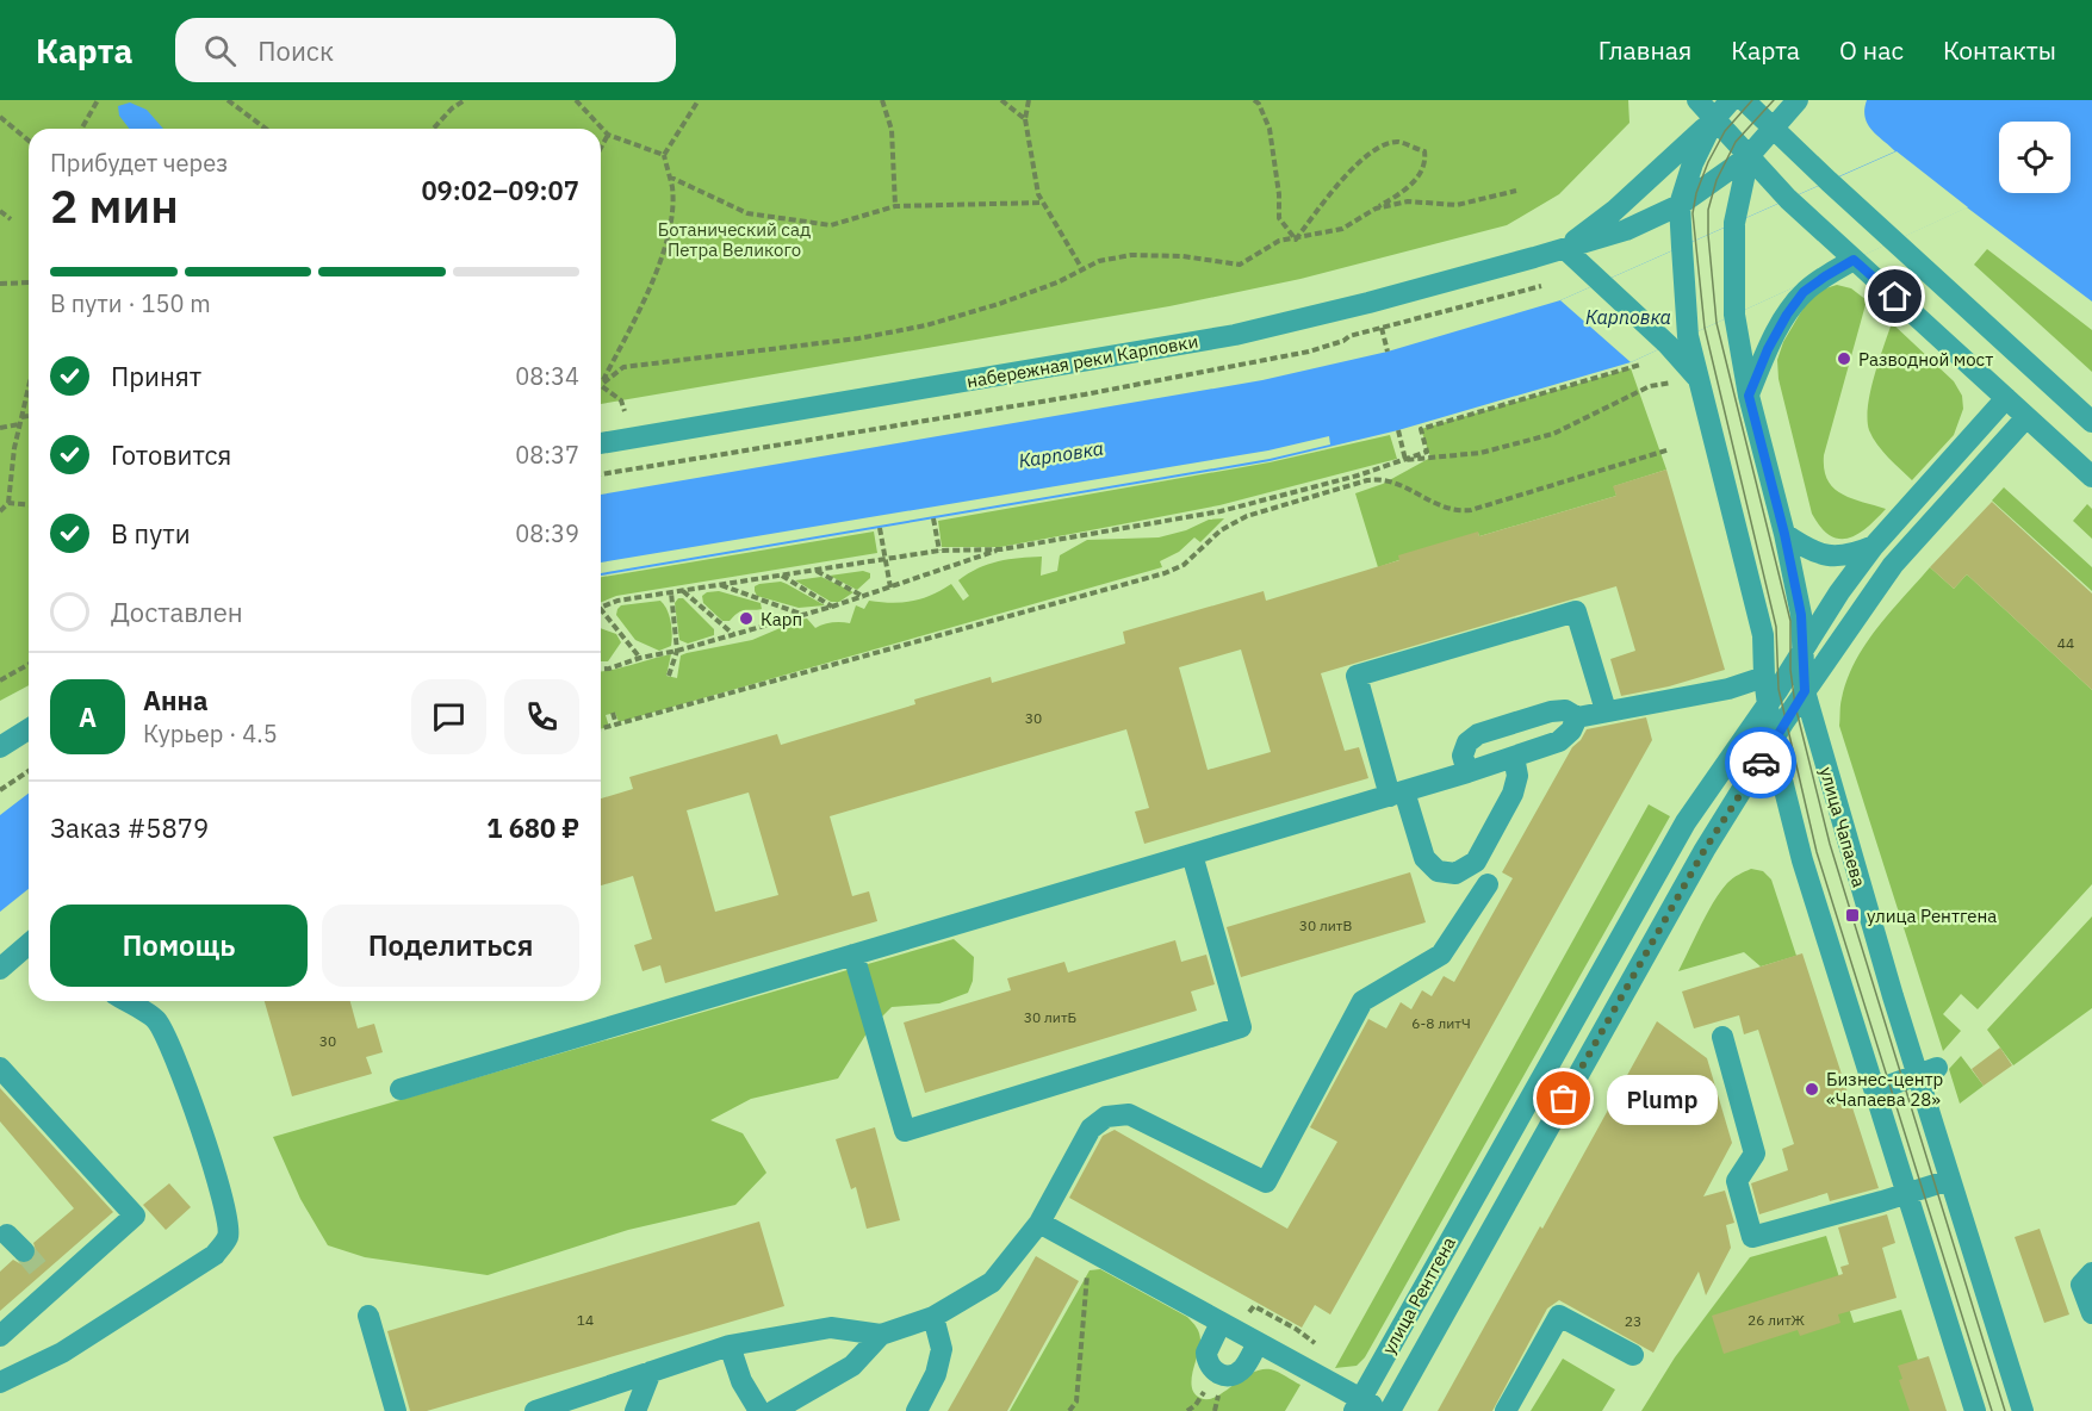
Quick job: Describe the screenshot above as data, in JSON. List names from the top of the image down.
{
  "streets": {
    "street": ["набережная реки Карповки", "улица Чапаева", "улица Рентгена"]
  },
  "crossings": [
    ["набережная реки Карповки", "улица Чапаева"],
    ["улица Чапаева", "улица Рентгена"]
  ],
  "water": ["Карповка"],
  "parks": ["Ботанический сад Петра Великого"],
  "places": {
    "other": [
      "Разводной мост",
      "Карп",
      "Бизнес-центр «Чапаева 28»",
      "Plump"
    ],
    "transit": ["улица Рентгена"]
  },
  "house_numbers": [
    "44",
    "30",
    "30 литВ",
    "30 литБ",
    "6-8 литЧ",
    "30",
    "14",
    "26 литЖ",
    "23"
  ],
  "page": {
    "header": "Карта",
    "search": "Поиск",
    "nav": [
      "Главная",
      "Карта",
      "О нас",
      "Контакты"
    ],
    "heading": ["2 мин", "Прибудет через", "09:02–09:07"],
    "panel": [
      "Анна",
      "Курьер · 4.5",
      "Заказ #5879",
      "1 680 ₽"
    ],
    "bar": "В пути · 150 m",
    "list": [
      ["Принят", "08:34"],
      ["Готовится", "08:37"],
      ["В пути", "08:39"],
      "Доставлен"
    ],
    "round": "А",
    "buttons": ["Помощь", "Поделиться"],
    "bubble": "Plump"
  }
}
